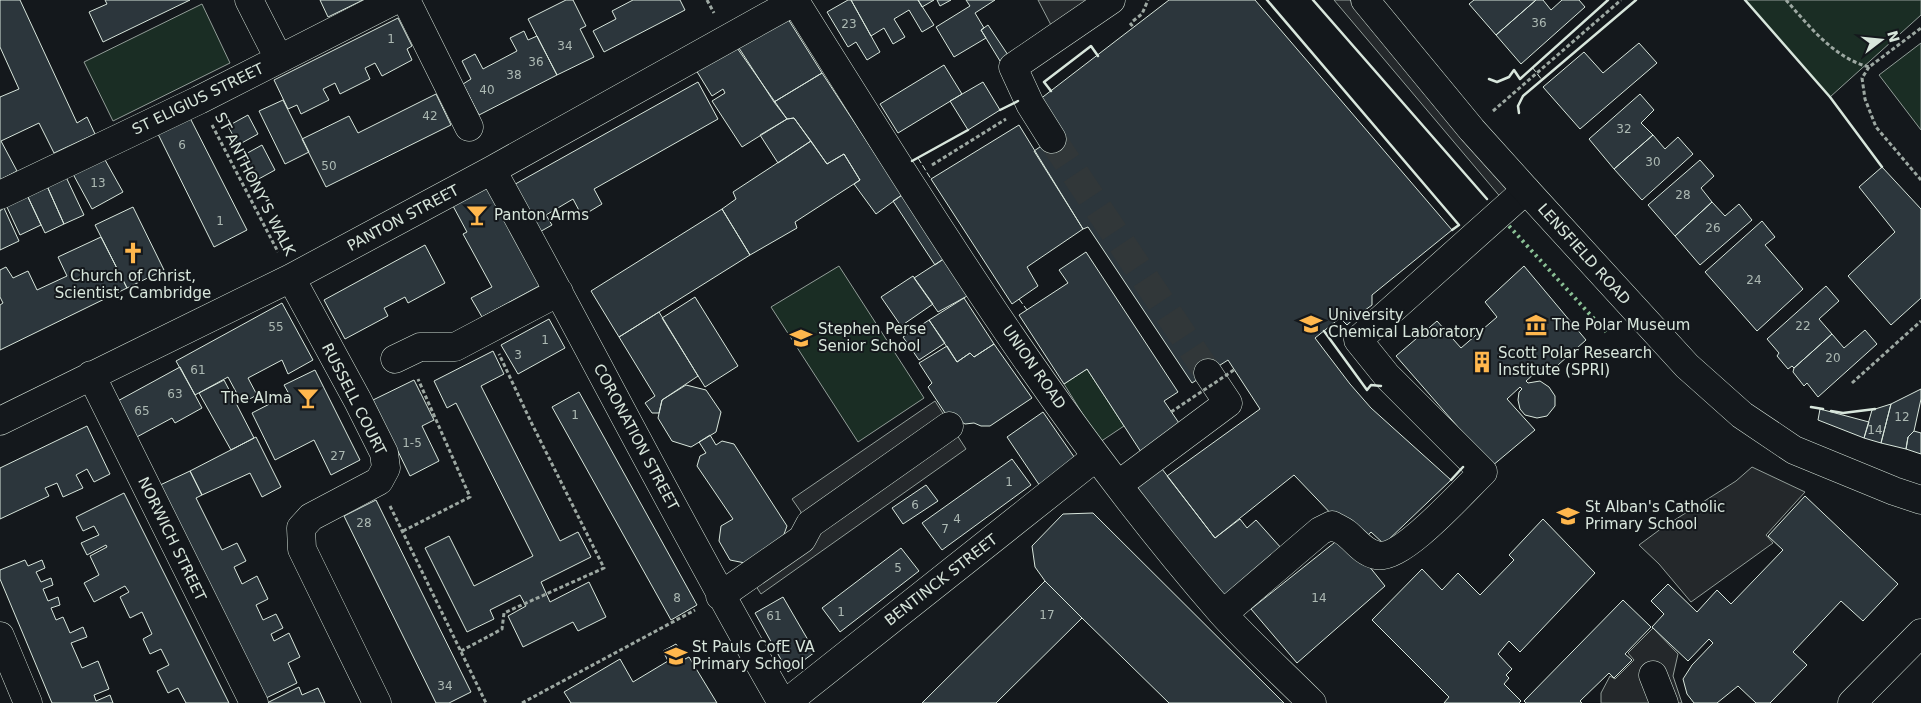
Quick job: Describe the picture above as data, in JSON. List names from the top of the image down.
{
  "streets": {
    "street": [
      "ST ELIGIUS STREET",
      "PANTON STREET",
      "LENSFIELD ROAD",
      "UNION ROAD",
      "RUSSELL COURT",
      "CORONATION STREET",
      "NORWICH STREET",
      "BENTINCK STREET"
    ],
    "path": ["ST ANTHONY'S WALK"]
  },
  "crossings": [
    ["ST ELIGIUS STREET", "ST ANTHONY'S WALK"],
    ["ST ANTHONY'S WALK", "PANTON STREET"],
    ["ST ANTHONY'S WALK", "RUSSELL COURT"],
    ["PANTON STREET", "UNION ROAD"],
    ["PANTON STREET", "RUSSELL COURT"],
    ["PANTON STREET", "CORONATION STREET"],
    ["PANTON STREET", "NORWICH STREET"],
    ["UNION ROAD", "BENTINCK STREET"]
  ],
  "places": {
    "bar": ["Panton Arms", "The Alma"],
    "church": ["Church of Christ, Scientist, Cambridge"],
    "school or university": [
      "University Chemical Laboratory",
      "Stephen Perse Senior School",
      "St Alban's Catholic Primary School",
      "St Pauls CofE VA Primary School"
    ],
    "museum": ["The Polar Museum"],
    "building": ["Scott Polar Research Institute (SPRI)"]
  },
  "house_numbers": [
    "36",
    "23",
    "1",
    "34",
    "36",
    "38",
    "40",
    "42",
    "32",
    "6",
    "30",
    "50",
    "13",
    "28",
    "1",
    "26",
    "24",
    "22",
    "55",
    "1",
    "3",
    "20",
    "61",
    "63",
    "65",
    "1",
    "12",
    "14",
    "1-5",
    "27",
    "1",
    "6",
    "4",
    "28",
    "7",
    "5",
    "8",
    "14",
    "1",
    "17",
    "61",
    "34"
  ],
  "north": "right"
}
